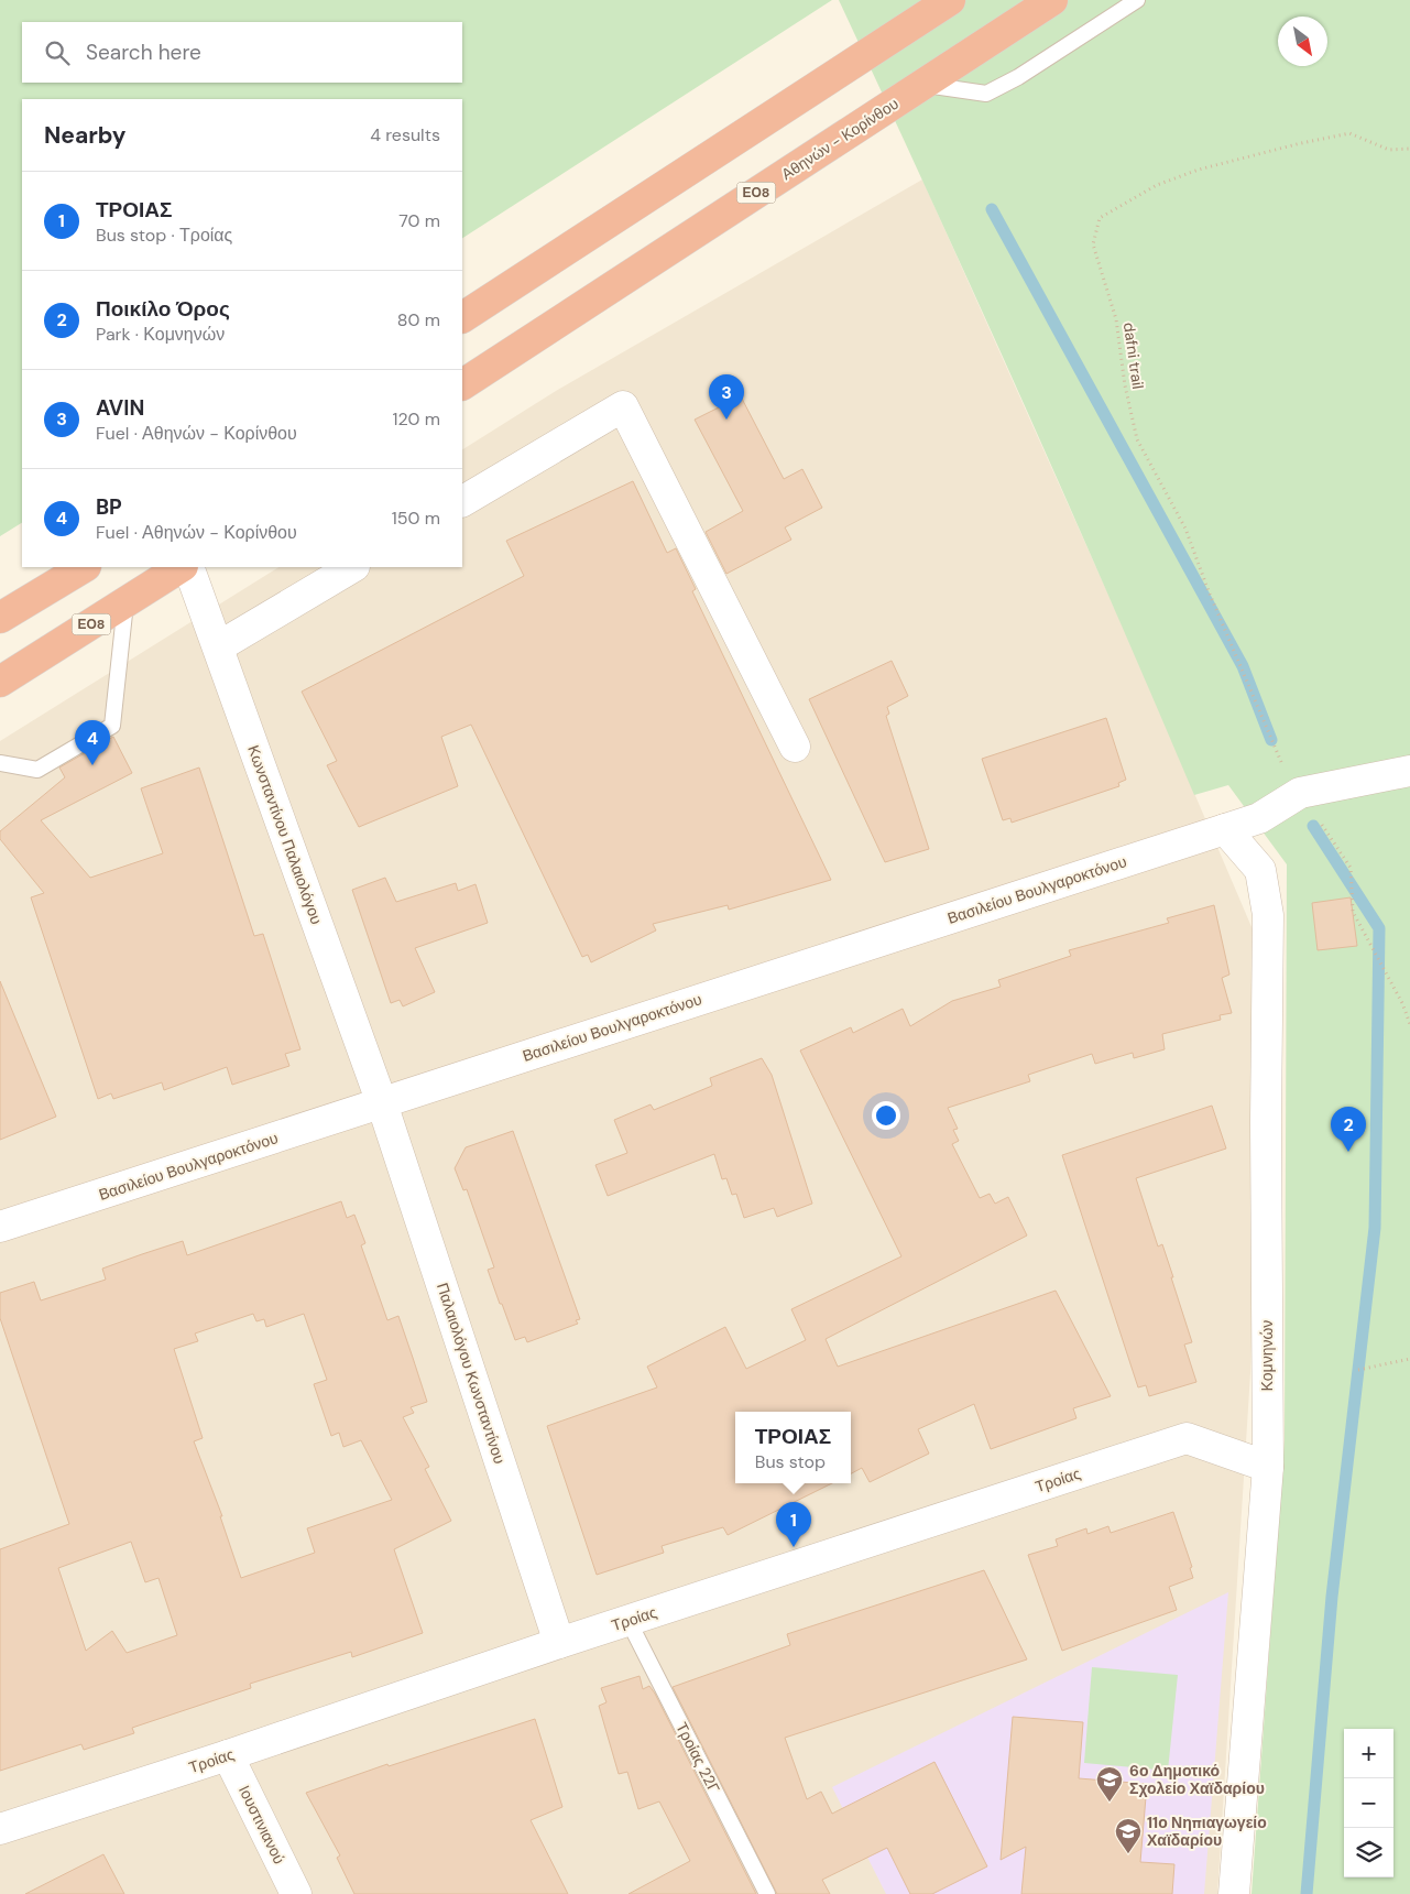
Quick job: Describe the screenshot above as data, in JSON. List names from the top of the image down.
{
  "streets": {
    "highway": ["Αθηνών - Κορίνθου", "ΕΟ8"],
    "street": [
      "Κωνσταντίνου Παλαιολόγου",
      "Βασιλείου Βουλγαροκτόνου",
      "Κομνηνών",
      "Παλαιολόγου Κωνσταντίνου",
      "Τροίας",
      "Ιουστινιανού"
    ],
    "lane": ["Τροίας 22Γ"],
    "path": ["dafni trail"]
  },
  "crossings": [
    ["dafni trail", "Βασιλείου Βουλγαροκτόνου"],
    ["Κωνσταντίνου Παλαιολόγου", "Βασιλείου Βουλγαροκτόνου"],
    ["Κωνσταντίνου Παλαιολόγου", "Παλαιολόγου Κωνσταντίνου"],
    ["Βασιλείου Βουλγαροκτόνου", "Κομνηνών"],
    ["Βασιλείου Βουλγαροκτόνου", "Παλαιολόγου Κωνσταντίνου"],
    ["Κομνηνών", "Τροίας"],
    ["Παλαιολόγου Κωνσταντίνου", "Τροίας"],
    ["Τροίας", "Τροίας 22Γ"],
    ["Τροίας", "Ιουστινιανού"]
  ],
  "places": {
    "school or university": ["6ο Δημοτικό Σχολείο Χαϊδαρίου", "11ο Νηπιαγωγείο Χαϊδαρίου"]
  },
  "north": "bottom right",
  "page": {
    "search": "Search here",
    "heading": ["Nearby", "4 results"],
    "list": [
      {
        "mark": "1",
        "name": "ΤΡΟΙΑΣ",
        "note": "Bus stop · Τροίας",
        "value": "70 m"
      },
      {
        "mark": "2",
        "name": "Ποικίλο Όρος",
        "note": "Park · Κομνηνών",
        "value": "80 m"
      },
      {
        "mark": "3",
        "name": "AVIN",
        "note": "Fuel · Αθηνών - Κορίνθου",
        "value": "120 m"
      },
      {
        "mark": "4",
        "name": "BP",
        "note": "Fuel · Αθηνών - Κορίνθου",
        "value": "150 m"
      }
    ],
    "pins": [
      "3",
      "4",
      "2",
      "1"
    ],
    "popup": ["ΤΡΟΙΑΣ", "Bus stop"],
    "map_buttons": ["+", "−"]
  }
}
